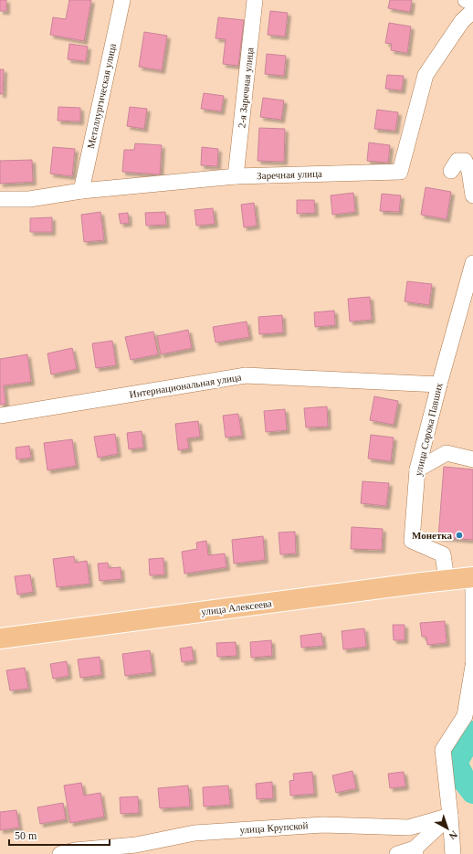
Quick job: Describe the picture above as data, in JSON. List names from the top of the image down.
{
  "streets": {
    "main road": ["улица Алексеева"],
    "street": [
      "2-я Заречная улица",
      "Металлургическая улица",
      "Заречная улица",
      "Интернациональная улица",
      "улица Сорока Павших",
      "улица Крупской"
    ]
  },
  "crossings": [
    ["2-я Заречная улица", "Заречная улица"],
    ["Металлургическая улица", "Заречная улица"],
    ["Интернациональная улица", "улица Сорока Павших"],
    ["улица Сорока Павших", "улица Алексеева"]
  ],
  "places": ["Монетка"],
  "scale_bar": "50 m",
  "north": "bottom right"
}
